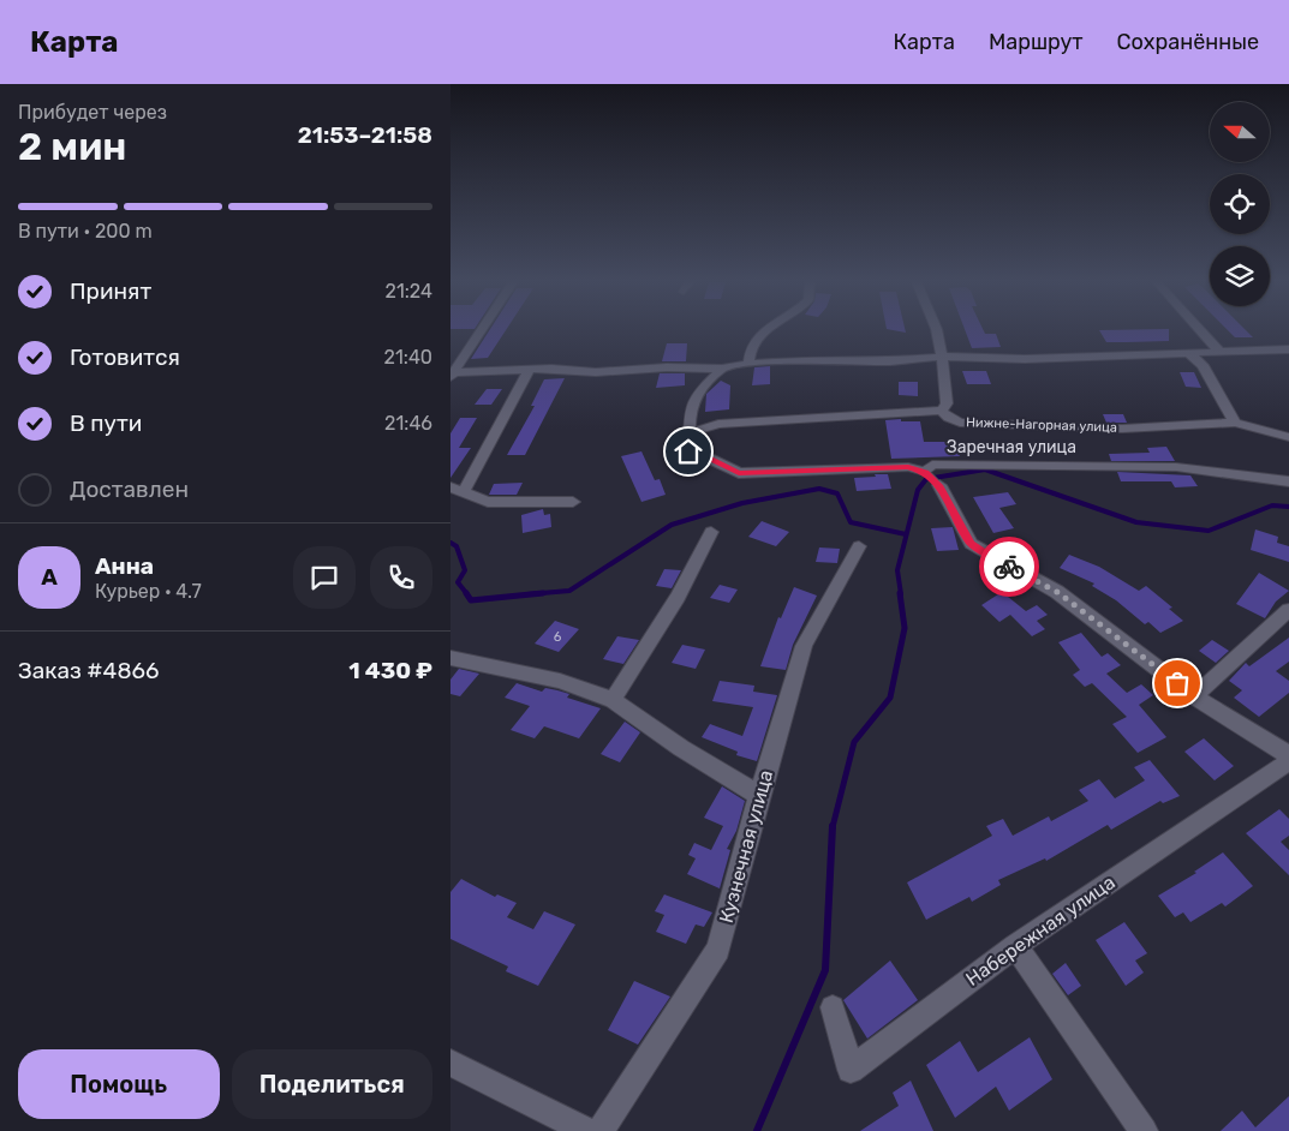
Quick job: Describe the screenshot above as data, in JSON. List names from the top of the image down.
{
  "streets": {
    "street": [
      "Нижне-Нагорная улица",
      "Заречная улица",
      "Кузнечная улица",
      "Набережная улица"
    ]
  },
  "crossings": [
    ["Нижне-Нагорная улица", "Заречная улица"]
  ],
  "house_numbers": ["6"],
  "north": "left",
  "page": {
    "header": "Карта",
    "nav": ["Карта", "Маршрут", "Сохранённые"],
    "heading": ["2 мин", "Прибудет через", "21:53–21:58"],
    "panel": [
      "Анна",
      "Курьер · 4.7",
      "Заказ #4866",
      "1 430 ₽"
    ],
    "bar": "В пути · 200 m",
    "list": [
      ["Принят", "21:24"],
      ["Готовится", "21:40"],
      ["В пути", "21:46"],
      "Доставлен"
    ],
    "round": "А",
    "buttons": ["Помощь", "Поделиться"]
  }
}
